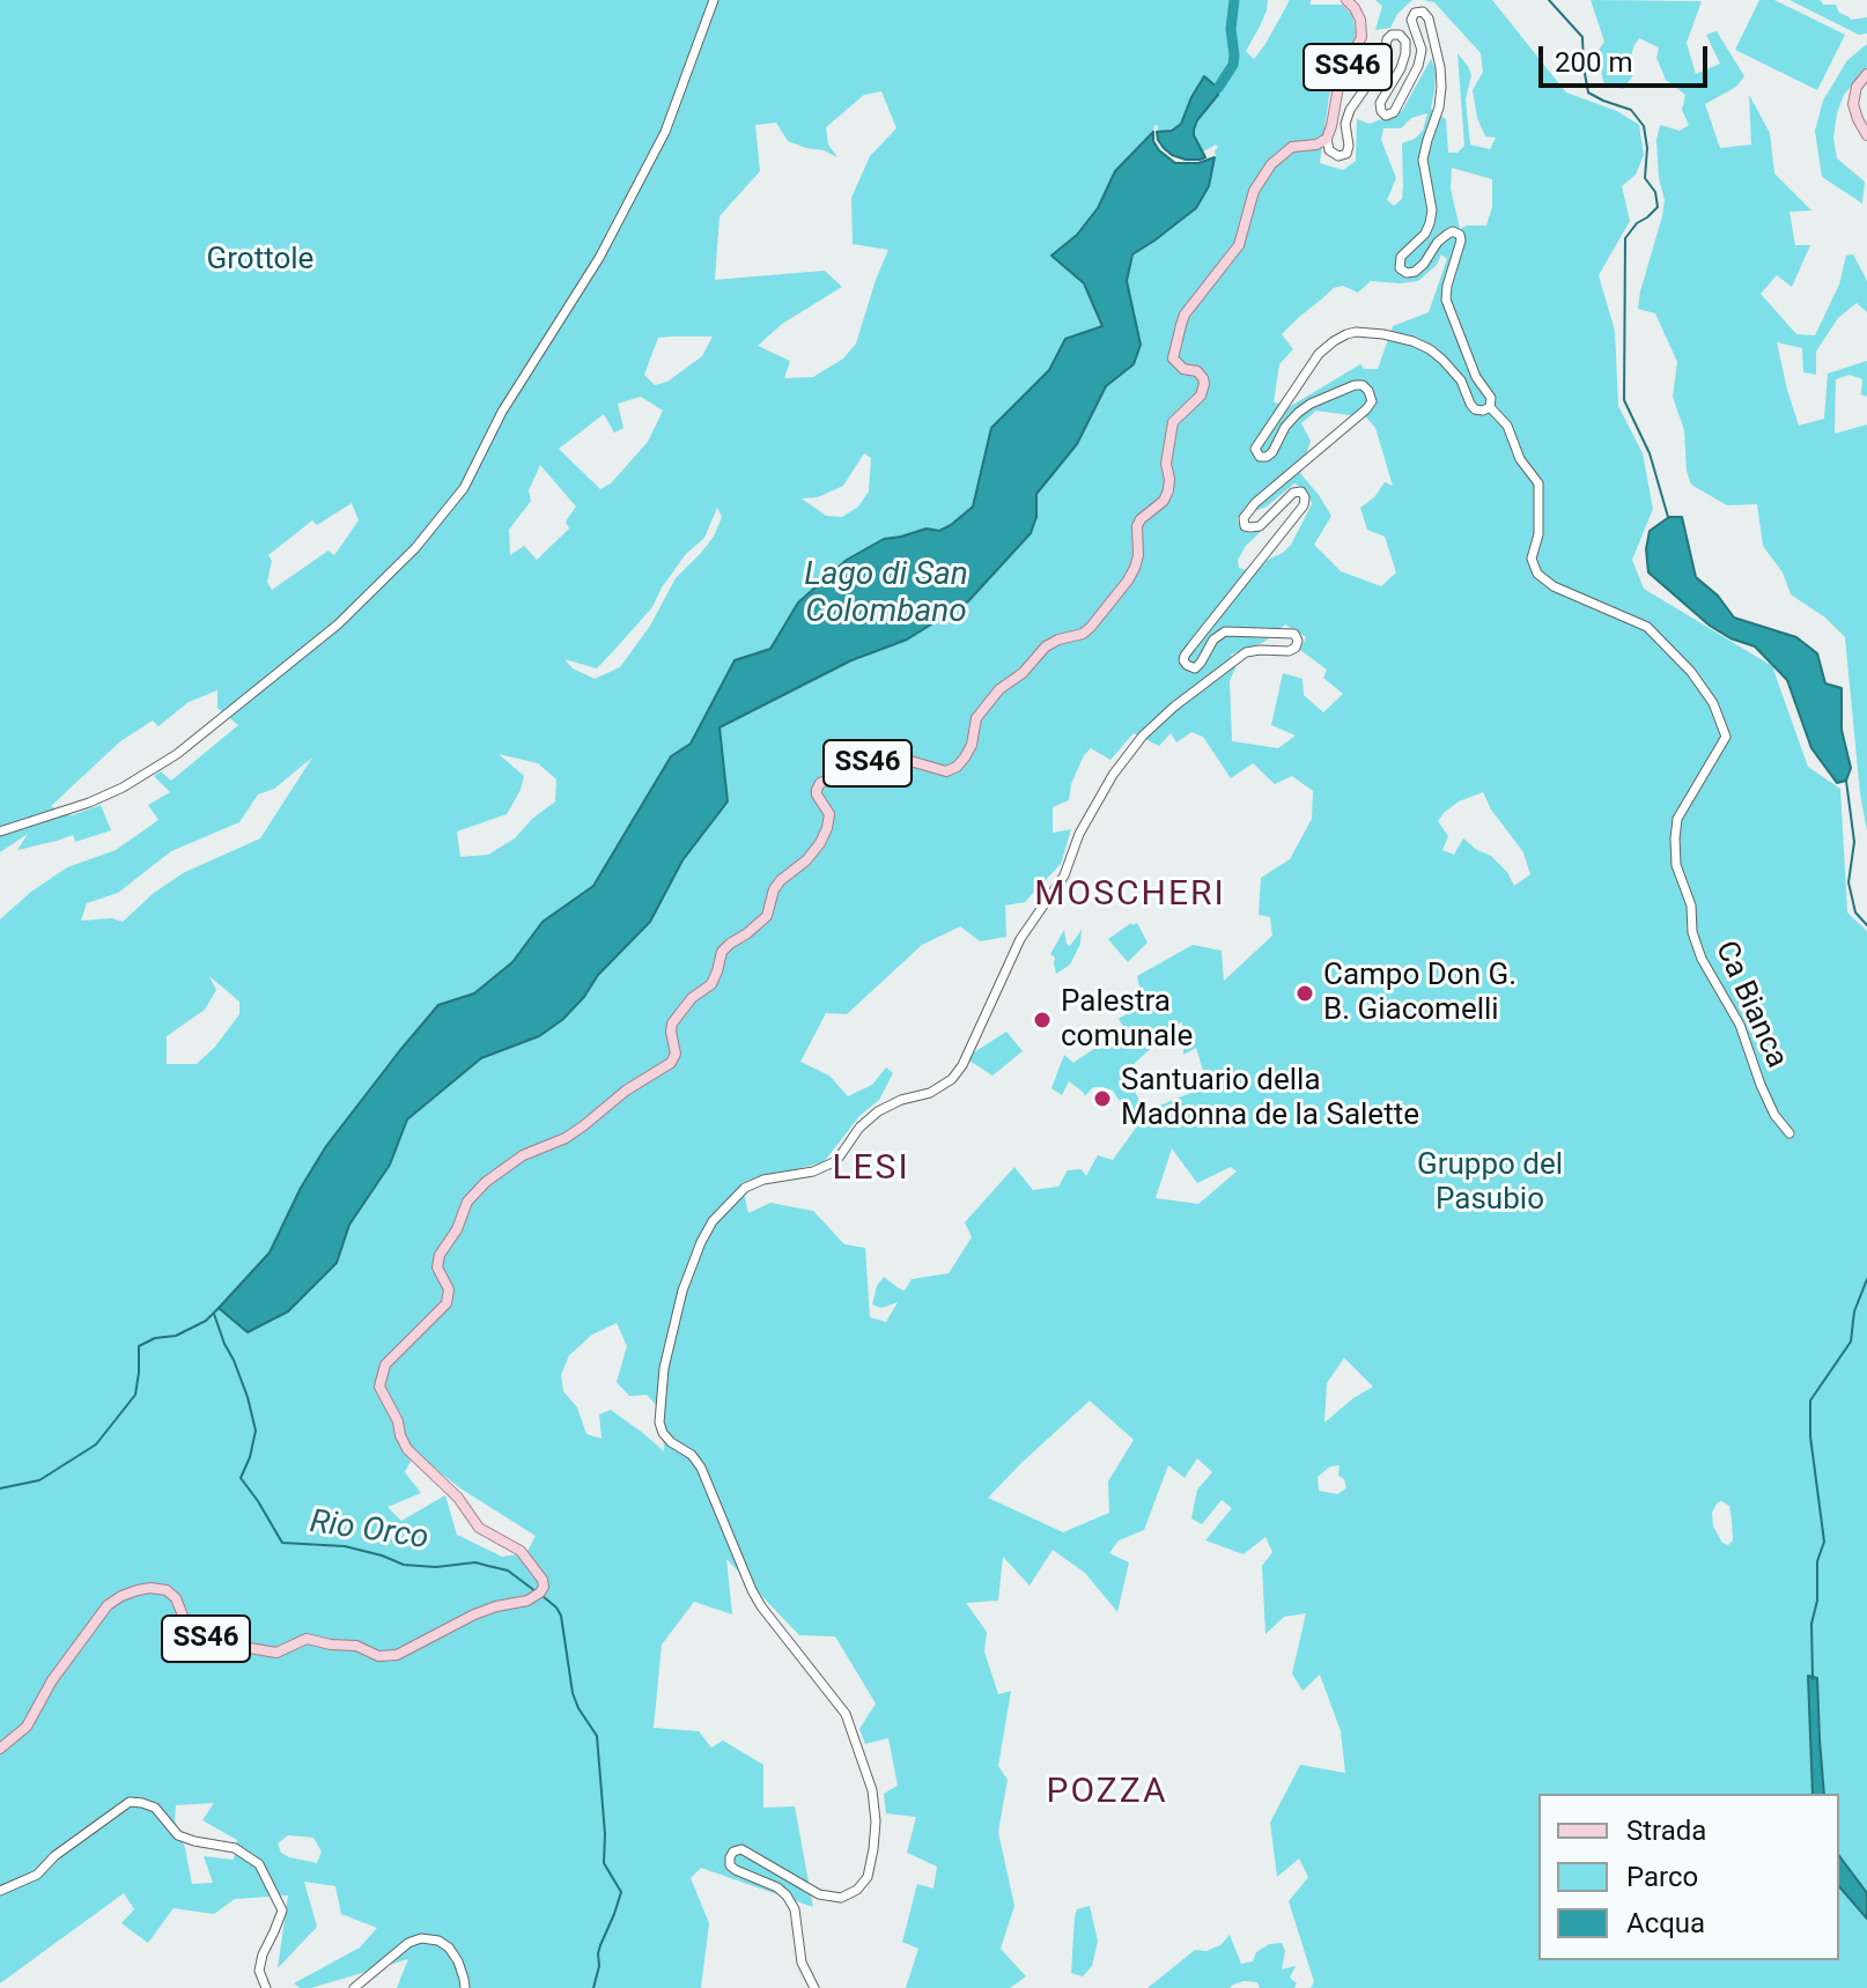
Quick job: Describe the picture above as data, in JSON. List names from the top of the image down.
{
  "streets": {
    "main road": ["SS46"],
    "street": ["Ca Bianca"]
  },
  "districts": ["MOSCHERI", "LESI", "POZZA"],
  "water": ["Lago di San Colombano", "Rio Orco"],
  "parks": ["Grottole", "Gruppo del Pasubio"],
  "places": ["Campo Don G. B. Giacomelli", "Palestra comunale", "Santuario della Madonna de la Salette"],
  "legend": ["Strada", "Parco", "Acqua"],
  "scale_bar": "200 m"
}
